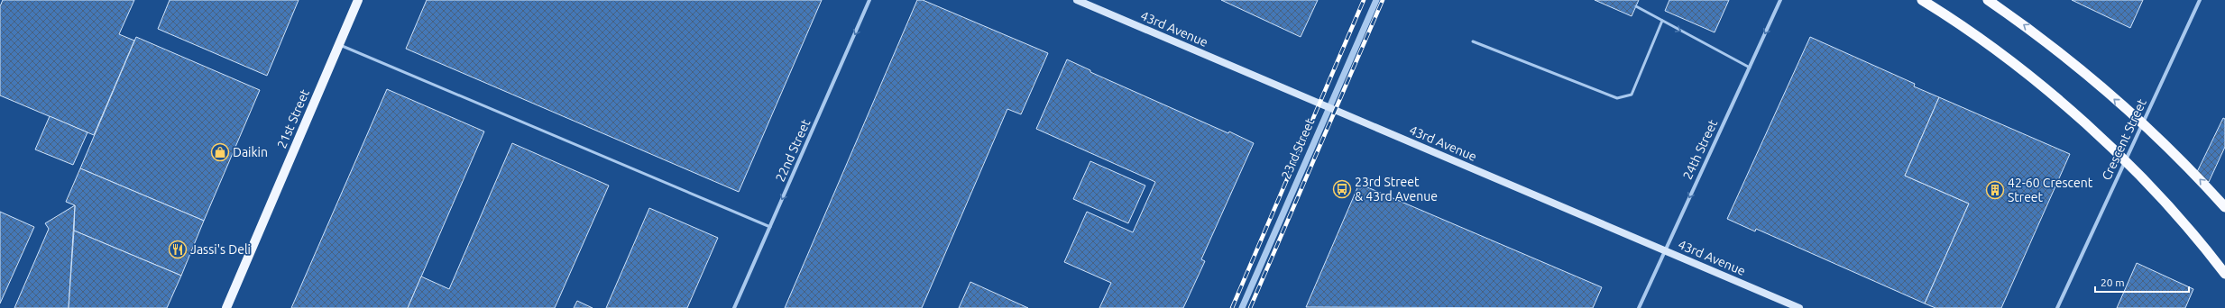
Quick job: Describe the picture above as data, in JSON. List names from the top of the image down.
{
  "streets": {
    "main road": ["43rd Avenue", "21st Street"],
    "street": [
      "Crescent Street",
      "23rd Street",
      "24th Street",
      "22nd Street"
    ]
  },
  "crossings": [
    ["43rd Avenue", "23rd Street"],
    ["43rd Avenue", "24th Street"]
  ],
  "one_way": ["24th Street", "22nd Street"],
  "places": {
    "shop": ["Daikin"],
    "bus stop": ["23rd Street & 43rd Avenue"],
    "building": ["42-60 Crescent Street"],
    "restaurant": ["Jassi's Deli"]
  },
  "scale_bar": "20 m"
}
